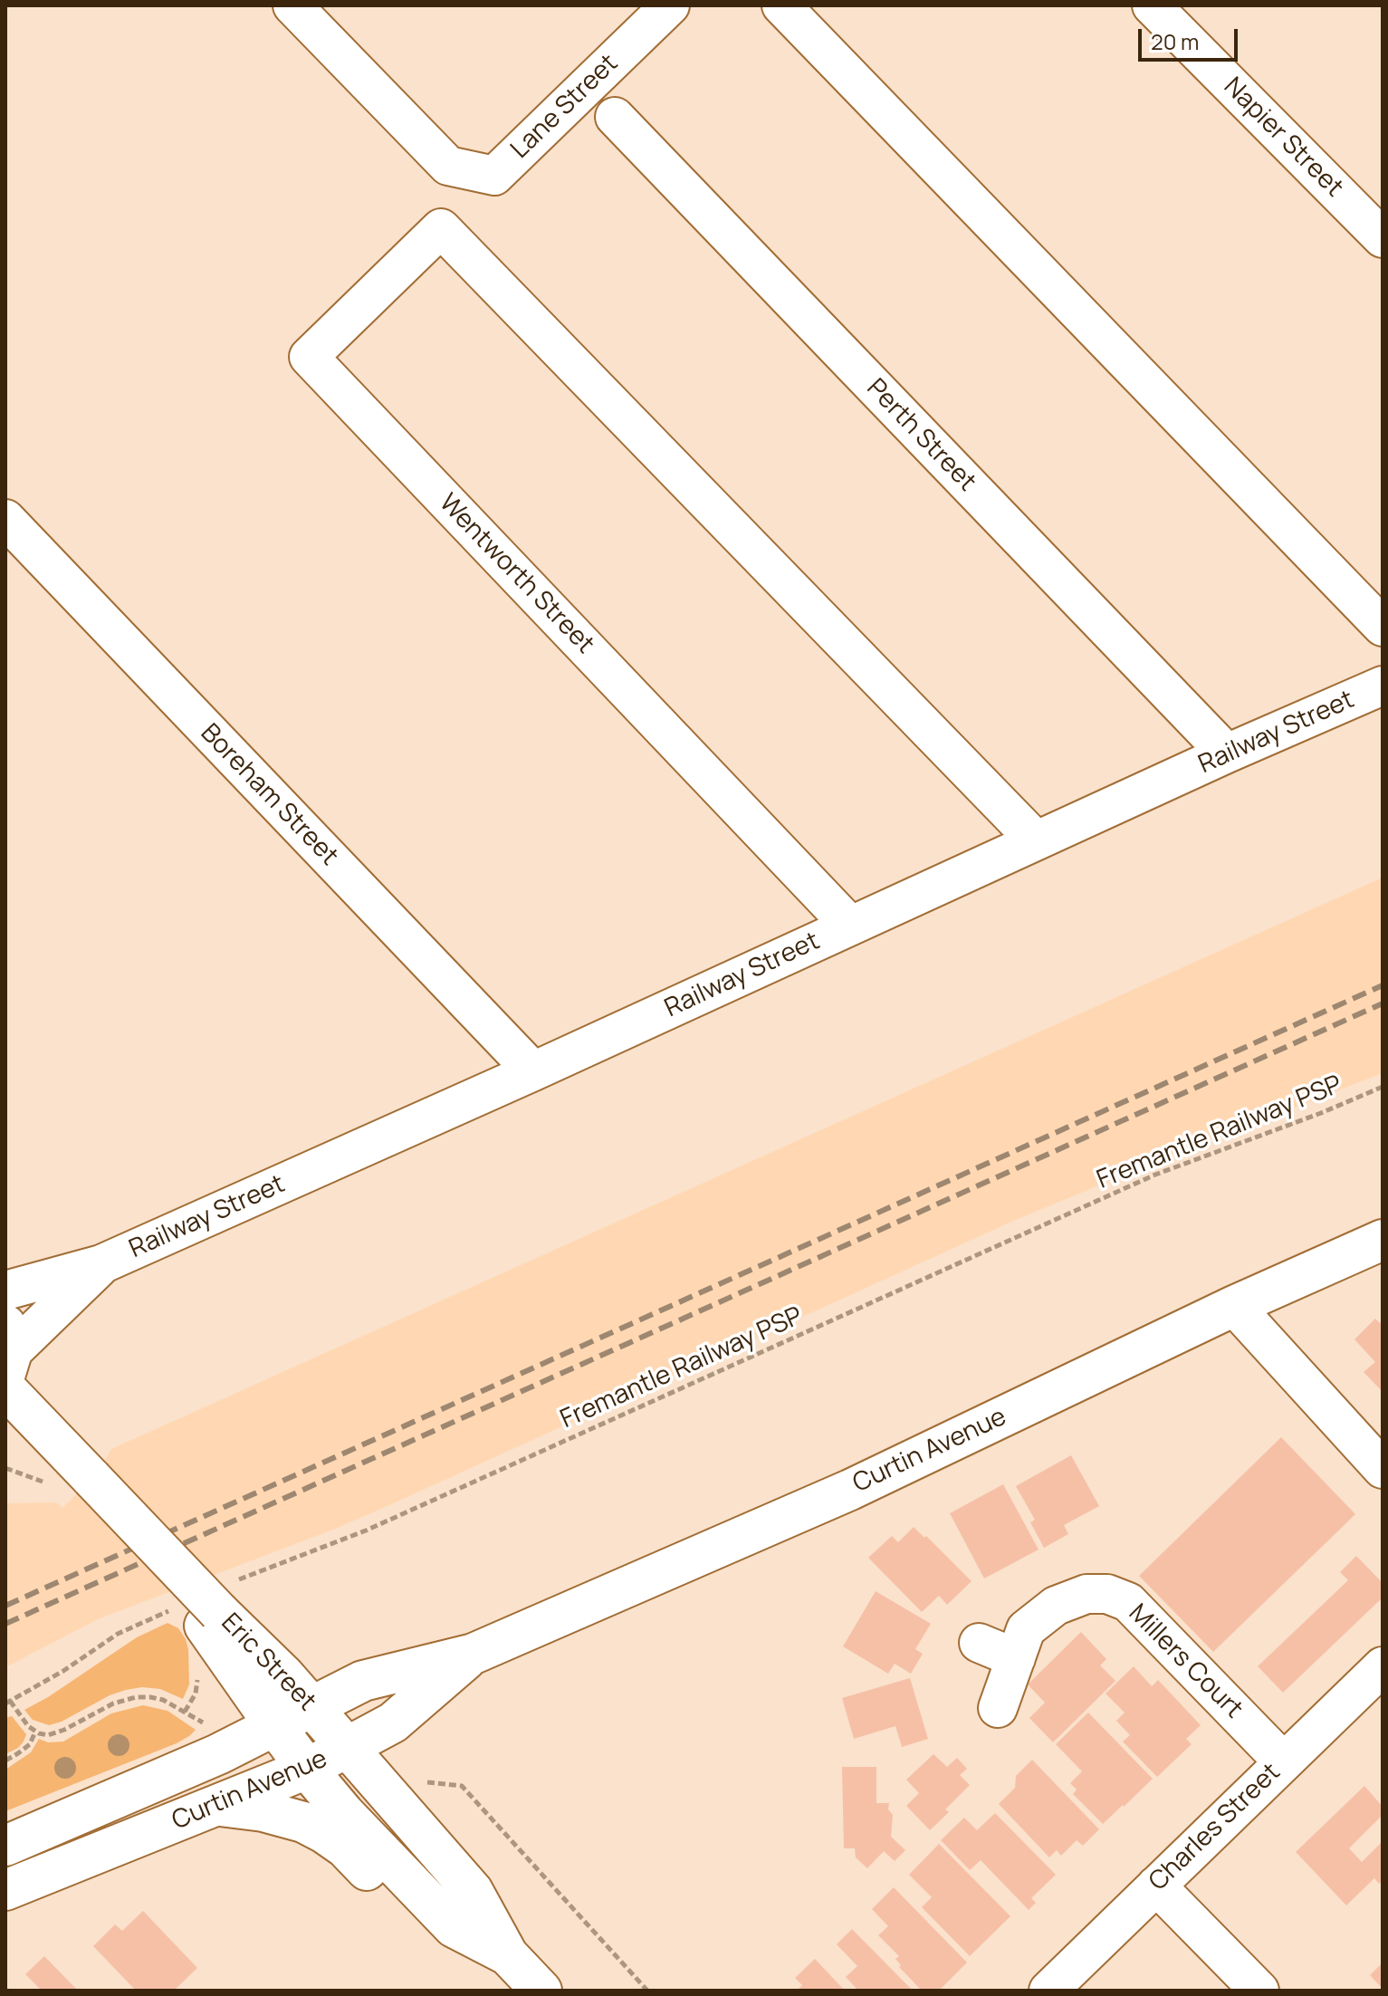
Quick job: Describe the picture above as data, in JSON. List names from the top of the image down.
{
  "streets": {
    "main road": ["Curtin Avenue", "Eric Street"],
    "street": [
      "Lane Street",
      "Napier Street",
      "Perth Street",
      "Wentworth Street",
      "Railway Street",
      "Boreham Street",
      "Millers Court",
      "Charles Street"
    ],
    "path": ["Fremantle Railway PSP"]
  },
  "crossings": [
    ["Perth Street", "Railway Street"],
    ["Wentworth Street", "Railway Street"],
    ["Railway Street", "Boreham Street"],
    ["Railway Street", "Eric Street"],
    ["Fremantle Railway PSP", "Eric Street"],
    ["Curtin Avenue", "Eric Street"],
    ["Millers Court", "Charles Street"]
  ],
  "scale_bar": "20 m"
}
